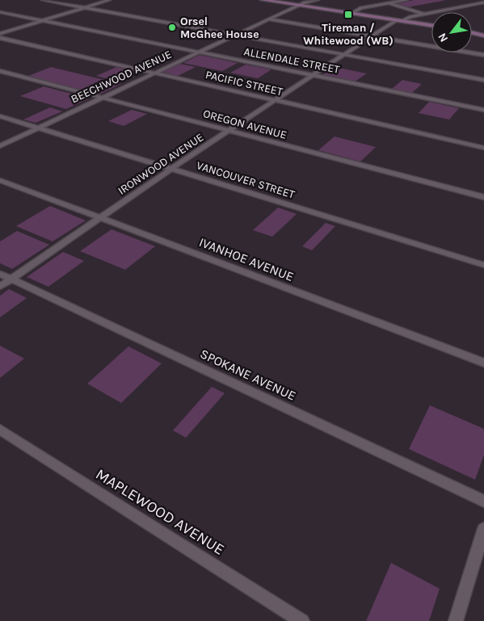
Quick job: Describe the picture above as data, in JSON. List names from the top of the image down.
{
  "streets": {
    "street": [
      "ALLENDALE STREET",
      "BEECHWOOD AVENUE",
      "PACIFIC STREET",
      "OREGON AVENUE",
      "IRONWOOD AVENUE",
      "VANCOUVER STREET",
      "IVANHOE AVENUE",
      "SPOKANE AVENUE",
      "MAPLEWOOD AVENUE"
    ]
  },
  "crossings": [
    ["ALLENDALE STREET", "BEECHWOOD AVENUE"],
    ["ALLENDALE STREET", "IRONWOOD AVENUE"],
    ["BEECHWOOD AVENUE", "PACIFIC STREET"],
    ["BEECHWOOD AVENUE", "OREGON AVENUE"],
    ["BEECHWOOD AVENUE", "VANCOUVER STREET"],
    ["PACIFIC STREET", "IRONWOOD AVENUE"],
    ["OREGON AVENUE", "IRONWOOD AVENUE"],
    ["IRONWOOD AVENUE", "VANCOUVER STREET"],
    ["IRONWOOD AVENUE", "IVANHOE AVENUE"],
    ["IRONWOOD AVENUE", "SPOKANE AVENUE"]
  ],
  "places": {
    "transit": ["Tireman / Whitewood (WB)"],
    "other": ["Orsel McGhee House"]
  },
  "north": "bottom left"
}
